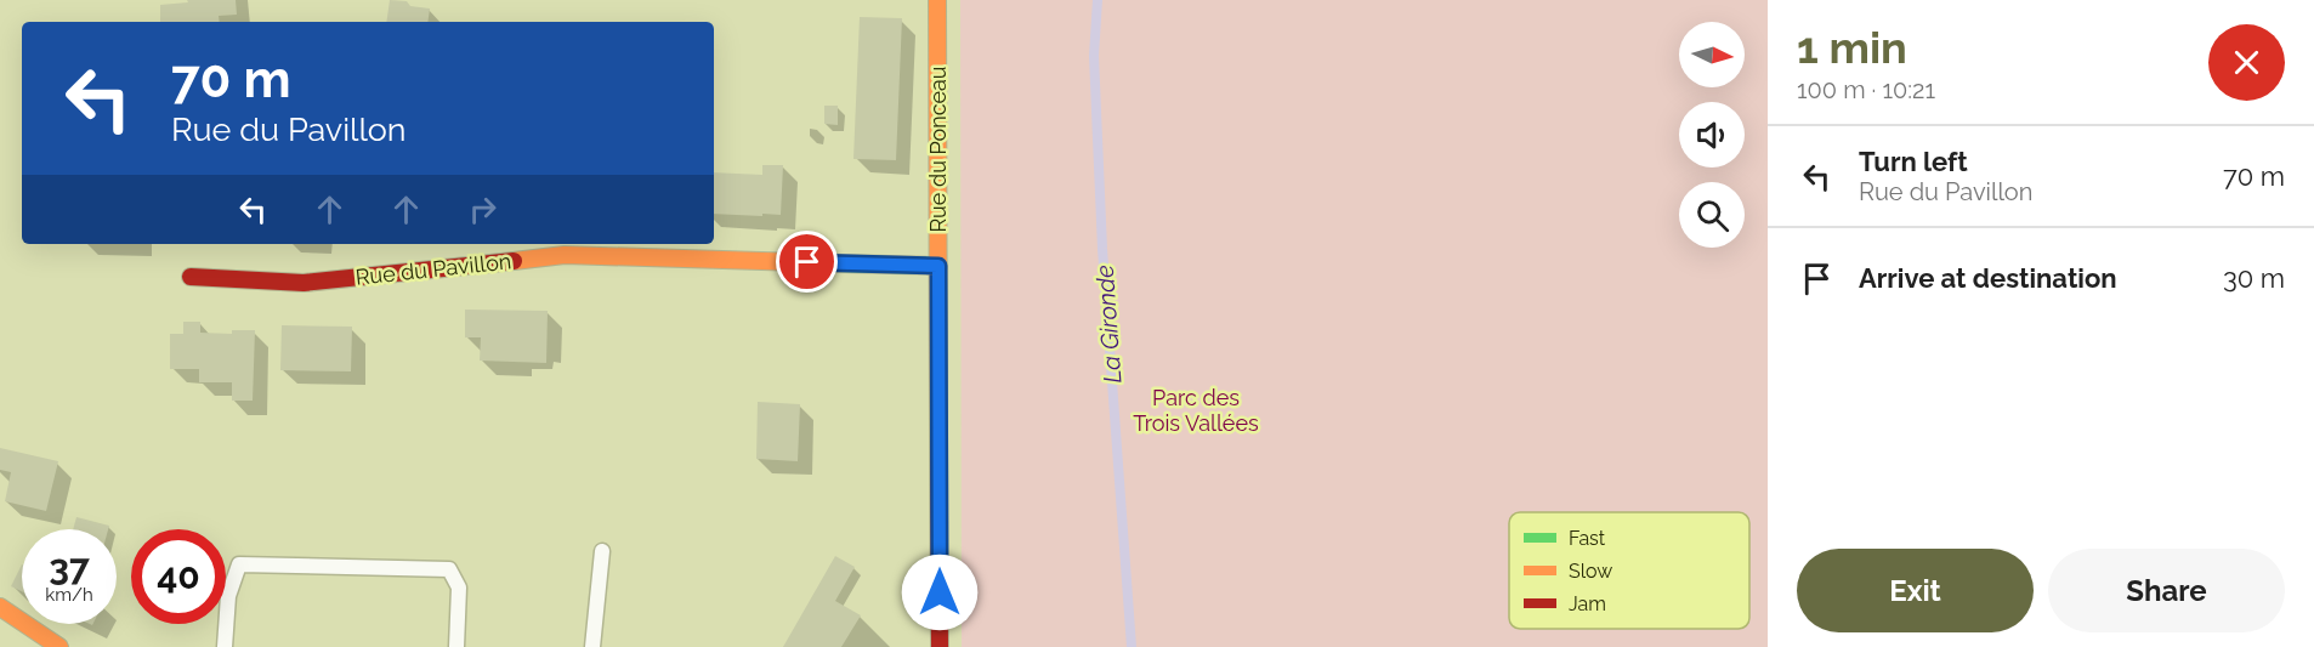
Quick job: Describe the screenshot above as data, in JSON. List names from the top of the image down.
{
  "streets": {
    "street": ["Rue du Ponceau", "Rue du Pavillon"]
  },
  "crossings": [
    ["Rue du Ponceau", "Rue du Pavillon"]
  ],
  "water": ["La Gironde"],
  "parks": ["Parc des Trois Vallées"],
  "legend": ["Fast", "Slow", "Jam"],
  "north": "right",
  "page": {
    "heading": ["1 min", "100 m · 10:21"],
    "turn": ["70 m", "Rue du Pavillon"],
    "list": [
      {
        "name": "Turn left",
        "note": "Rue du Pavillon",
        "value": "70 m"
      },
      {
        "name": "Arrive at destination",
        "value": "30 m"
      }
    ],
    "speed": "37 km/h",
    "limit": "40",
    "buttons": ["Exit", "Share"]
  }
}
